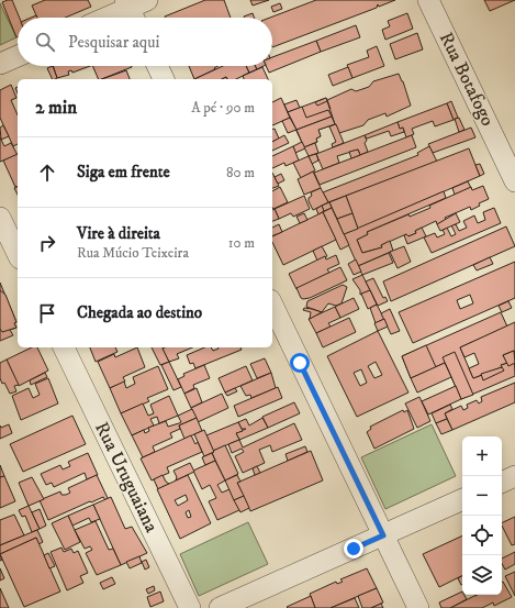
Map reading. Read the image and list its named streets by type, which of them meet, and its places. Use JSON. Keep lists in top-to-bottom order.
{
  "streets": {
    "street": ["Rua Botafogo", "Rua Uruguaiana"]
  },
  "page": {
    "search": "Pesquisar aqui",
    "heading": ["2 min", "A pé · 90 m"],
    "list": [
      ["Siga em frente", "80 m"],
      ["Vire à direita", "Rua Múcio Teixeira", "10 m"],
      "Chegada ao destino"
    ],
    "map_buttons": ["+", "−"]
  }
}
